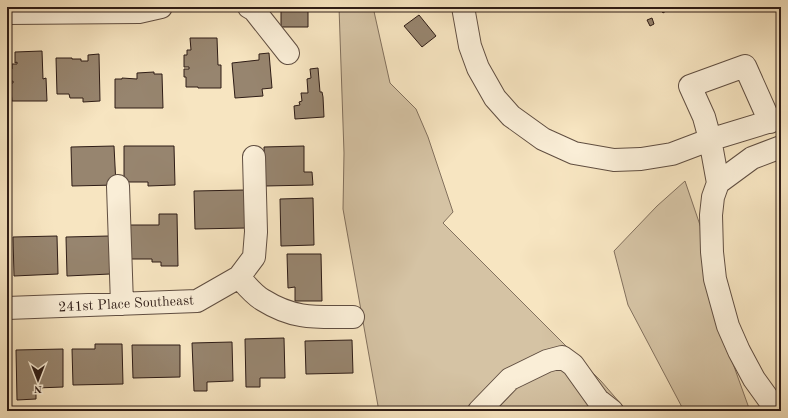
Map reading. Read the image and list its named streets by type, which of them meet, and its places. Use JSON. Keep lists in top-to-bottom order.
{
  "streets": {
    "street": ["241st Place Southeast"]
  },
  "north": "bottom"
}
